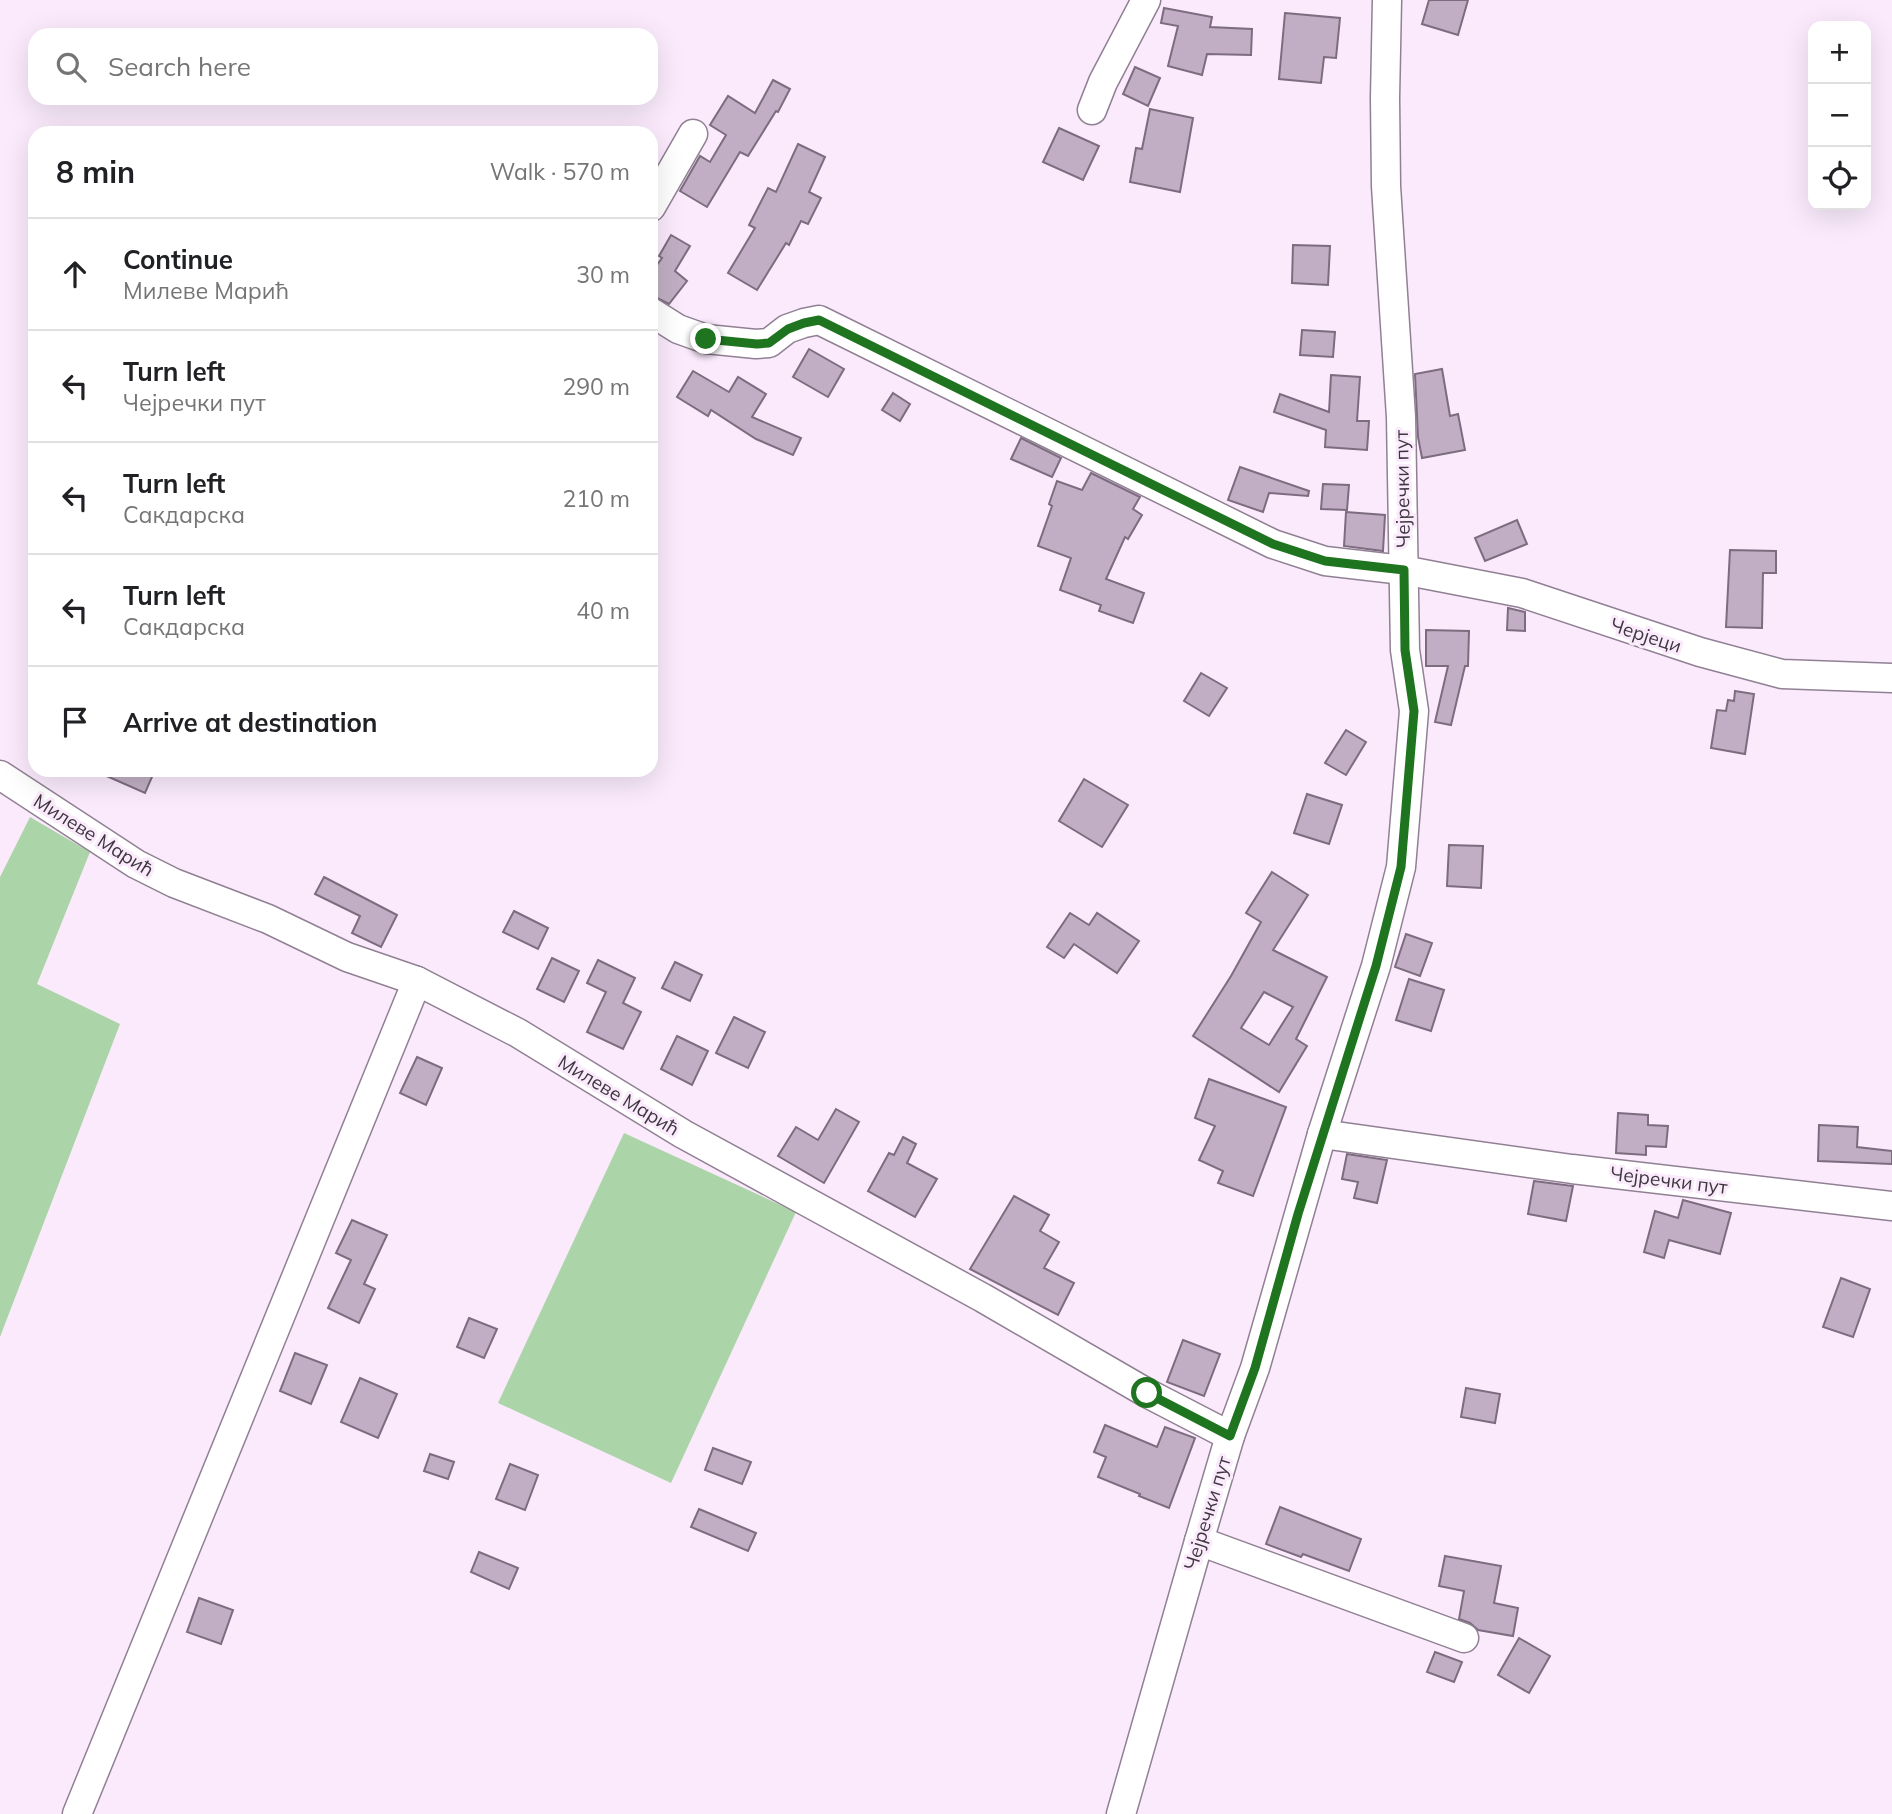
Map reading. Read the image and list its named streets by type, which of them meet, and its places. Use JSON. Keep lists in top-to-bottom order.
{
  "streets": {
    "street": ["Чејречки пут", "Черјеци", "Милеве Мaрић"]
  },
  "crossings": [
    ["Чејречки пут", "Черјеци"],
    ["Чејречки пут", "Милеве Мaрић"]
  ],
  "page": {
    "map_buttons": ["+", "−"],
    "search": "Search here",
    "heading": ["8 min", "Walk · 570 m"],
    "list": [
      ["Continue", "Милеве Мaрић", "30 m"],
      ["Turn left", "Чејречки пут", "290 m"],
      ["Turn left", "Сакдарска", "210 m"],
      ["Turn left", "Сакдарска", "40 m"],
      "Arrive at destination"
    ]
  }
}
